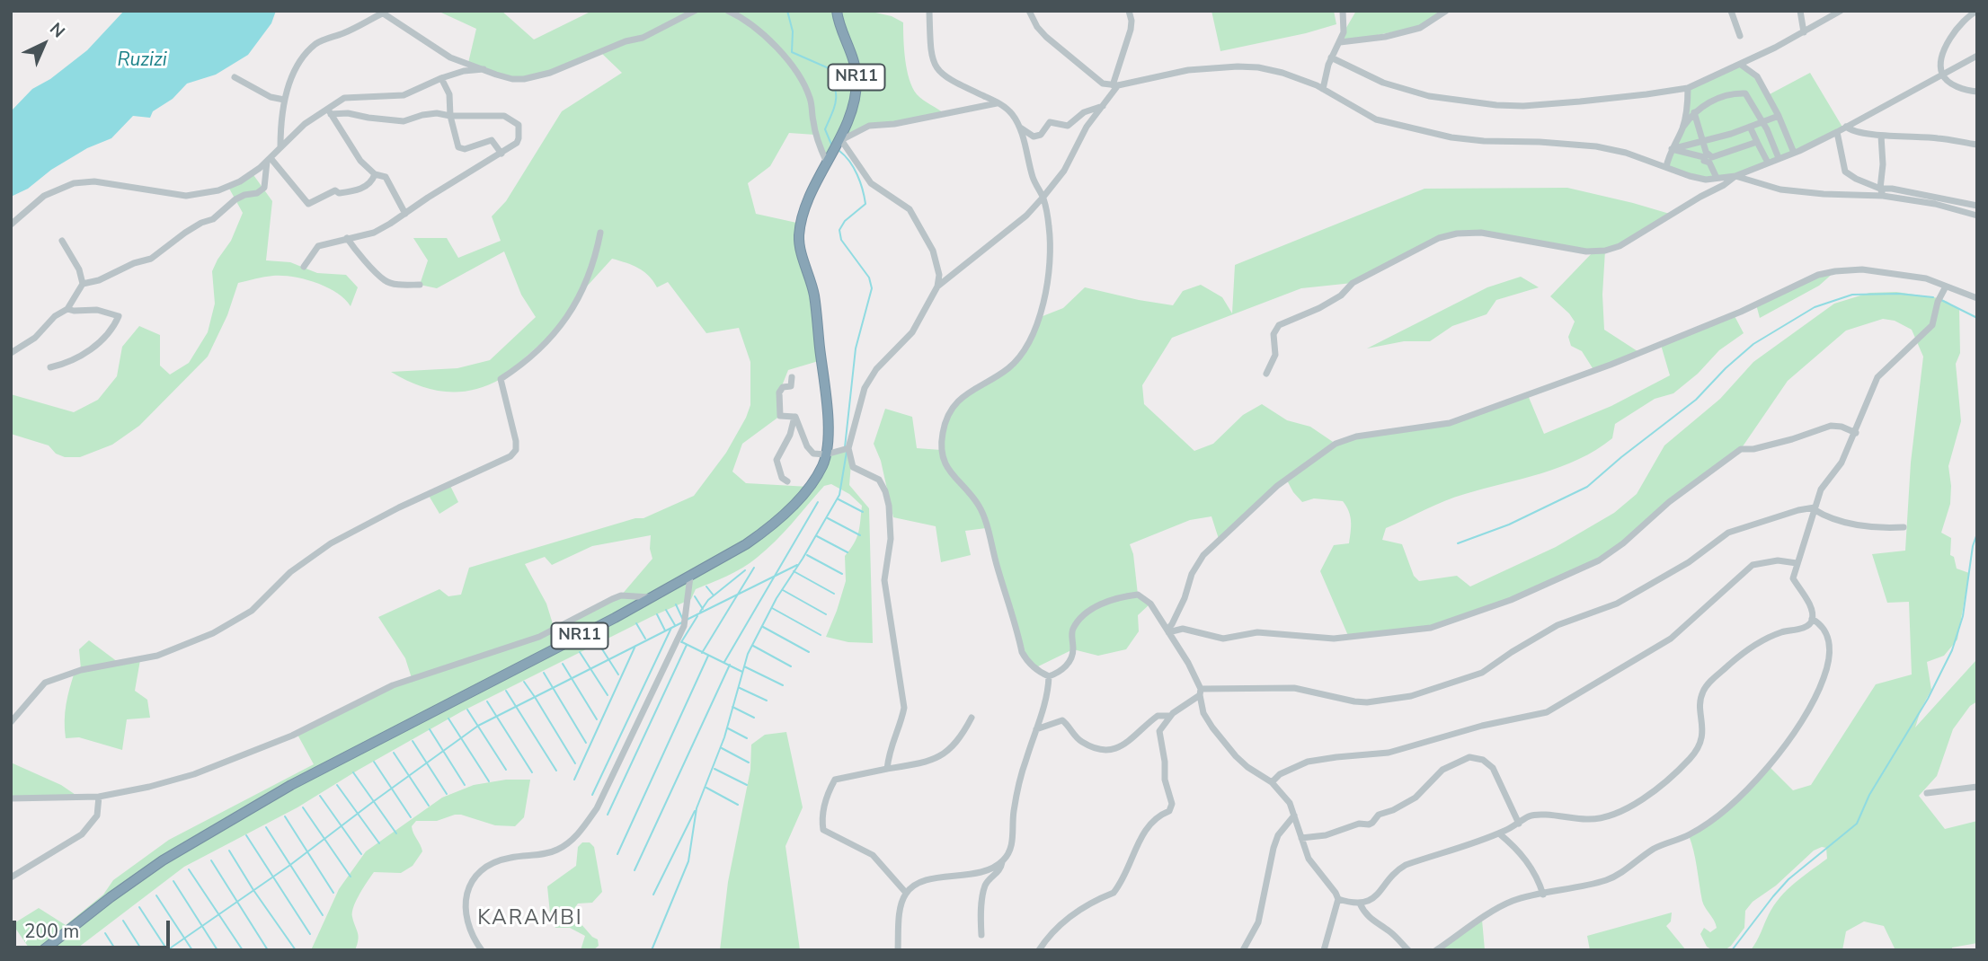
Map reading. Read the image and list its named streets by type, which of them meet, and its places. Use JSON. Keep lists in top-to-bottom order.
{
  "streets": {
    "highway": ["NR11"]
  },
  "districts": ["KARAMBI"],
  "water": ["Ruzizi"],
  "scale_bar": "200 m",
  "north": "top right"
}
